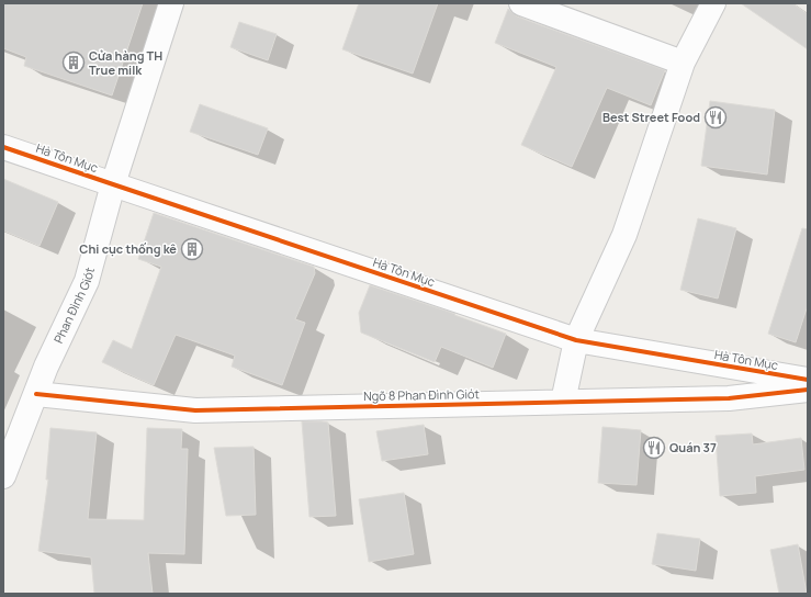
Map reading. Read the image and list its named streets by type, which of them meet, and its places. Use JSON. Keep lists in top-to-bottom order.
{
  "streets": {
    "street": ["Hà Tôn Mục", "Phan Đình Giót", "Ngõ 8 Phan Đình Giót"]
  },
  "crossings": [
    ["Hà Tôn Mục", "Phan Đình Giót"],
    ["Phan Đình Giót", "Ngõ 8 Phan Đình Giót"]
  ],
  "places": {
    "building": ["Cửa hàng TH True milk", "Chi cục thống kê"],
    "restaurant": ["Best Street Food", "Quán 37"]
  }
}
